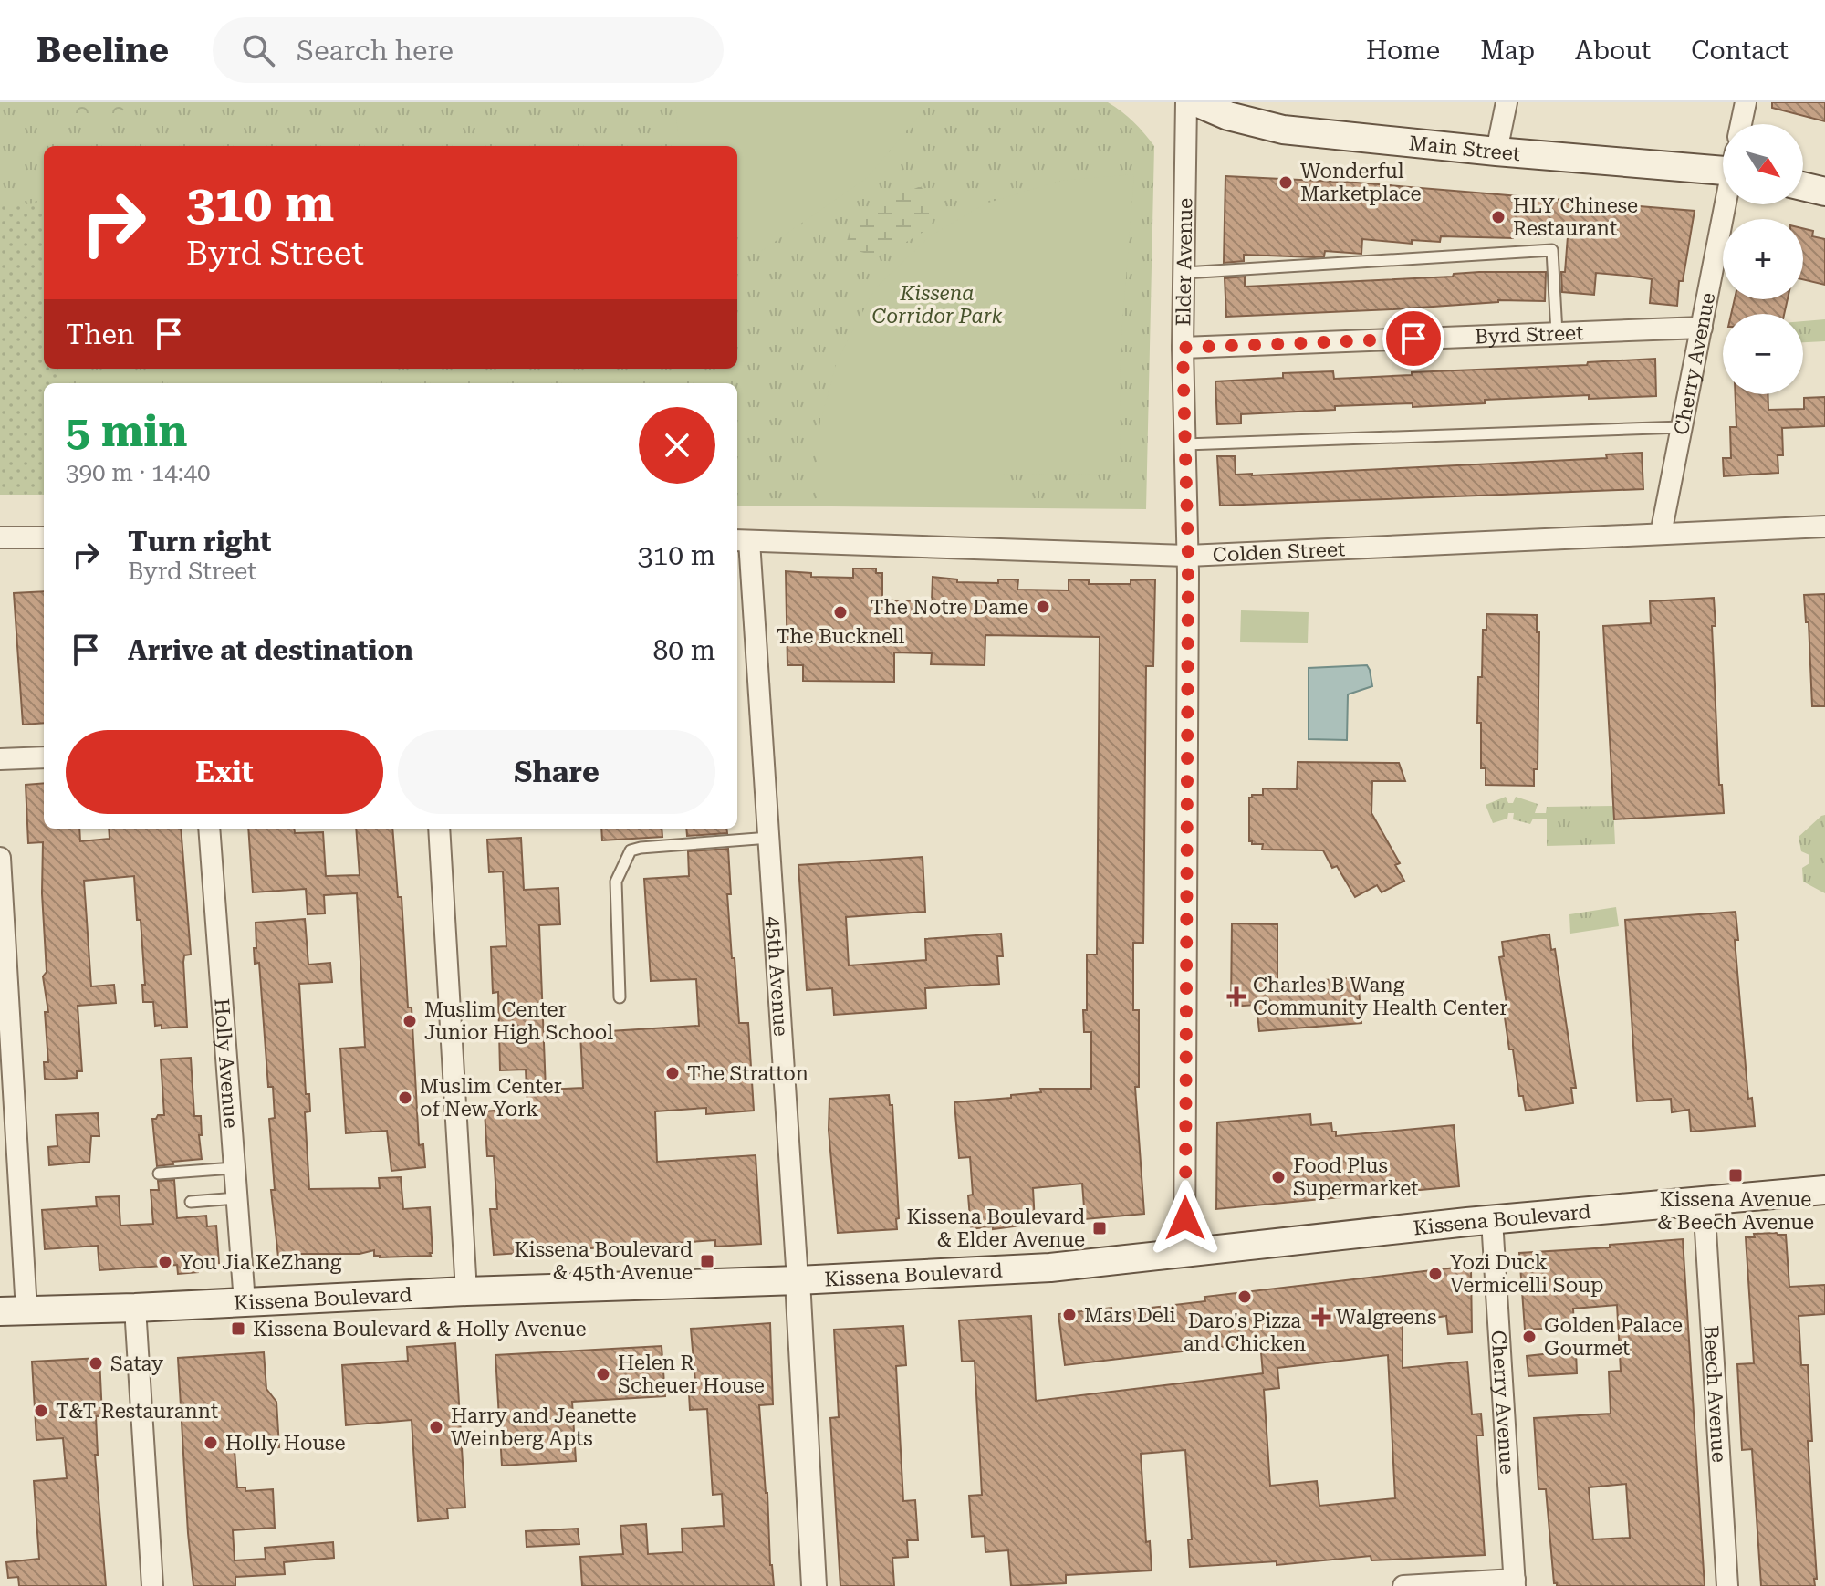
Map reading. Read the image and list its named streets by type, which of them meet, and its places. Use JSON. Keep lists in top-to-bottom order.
{
  "streets": {
    "main road": ["Main Street", "Kissena Boulevard"],
    "street": [
      "Elder Avenue",
      "Byrd Street",
      "Cherry Avenue",
      "Colden Street",
      "45th Avenue",
      "Holly Avenue",
      "Beech Avenue"
    ]
  },
  "crossings": [
    ["Elder Avenue", "Byrd Street"],
    ["Elder Avenue", "Colden Street"],
    ["Elder Avenue", "Kissena Boulevard"],
    ["Byrd Street", "Cherry Avenue"],
    ["Cherry Avenue", "Colden Street"],
    ["Cherry Avenue", "Kissena Boulevard"],
    ["Colden Street", "45th Avenue"],
    ["45th Avenue", "Kissena Boulevard"],
    ["Holly Avenue", "Kissena Boulevard"],
    ["Kissena Boulevard", "Beech Avenue"]
  ],
  "parks": ["Kissena Corridor Park"],
  "places": {
    "other": [
      "Wonderful Marketplace",
      "HLY Chinese Restaurant",
      "The Notre Dame",
      "The Bucknell",
      "Muslim Center Junior High School",
      "The Stratton",
      "Muslim Center of New York",
      "Food Plus Supermarket",
      "You Jia KeZhang",
      "Yozi Duck Vermicelli Soup",
      "Daro's Pizza and Chicken",
      "Mars Deli",
      "Golden Palace Gourmet",
      "Satay",
      "Helen R Scheuer House",
      "T&T Restaurannt",
      "Harry and Jeanette Weinberg Apts",
      "Holly House"
    ],
    "health": ["Charles B Wang Community Health Center", "Walgreens"],
    "transit": [
      "Kissena Avenue & Beech Avenue",
      "Kissena Boulevard & Elder Avenue",
      "Kissena Boulevard & 45th Avenue",
      "Kissena Boulevard & Holly Avenue"
    ]
  },
  "north": "bottom right",
  "page": {
    "header": "Beeline",
    "search": "Search here",
    "nav": [
      "Home",
      "Map",
      "About",
      "Contact"
    ],
    "map_buttons": ["+", "−"],
    "turn": ["310 m", "Byrd Street"],
    "then": "Then",
    "heading": ["5 min", "390 m · 14:40"],
    "list": [
      {
        "name": "Turn right",
        "note": "Byrd Street",
        "value": "310 m"
      },
      {
        "name": "Arrive at destination",
        "value": "80 m"
      }
    ],
    "buttons": ["Exit", "Share"]
  }
}
